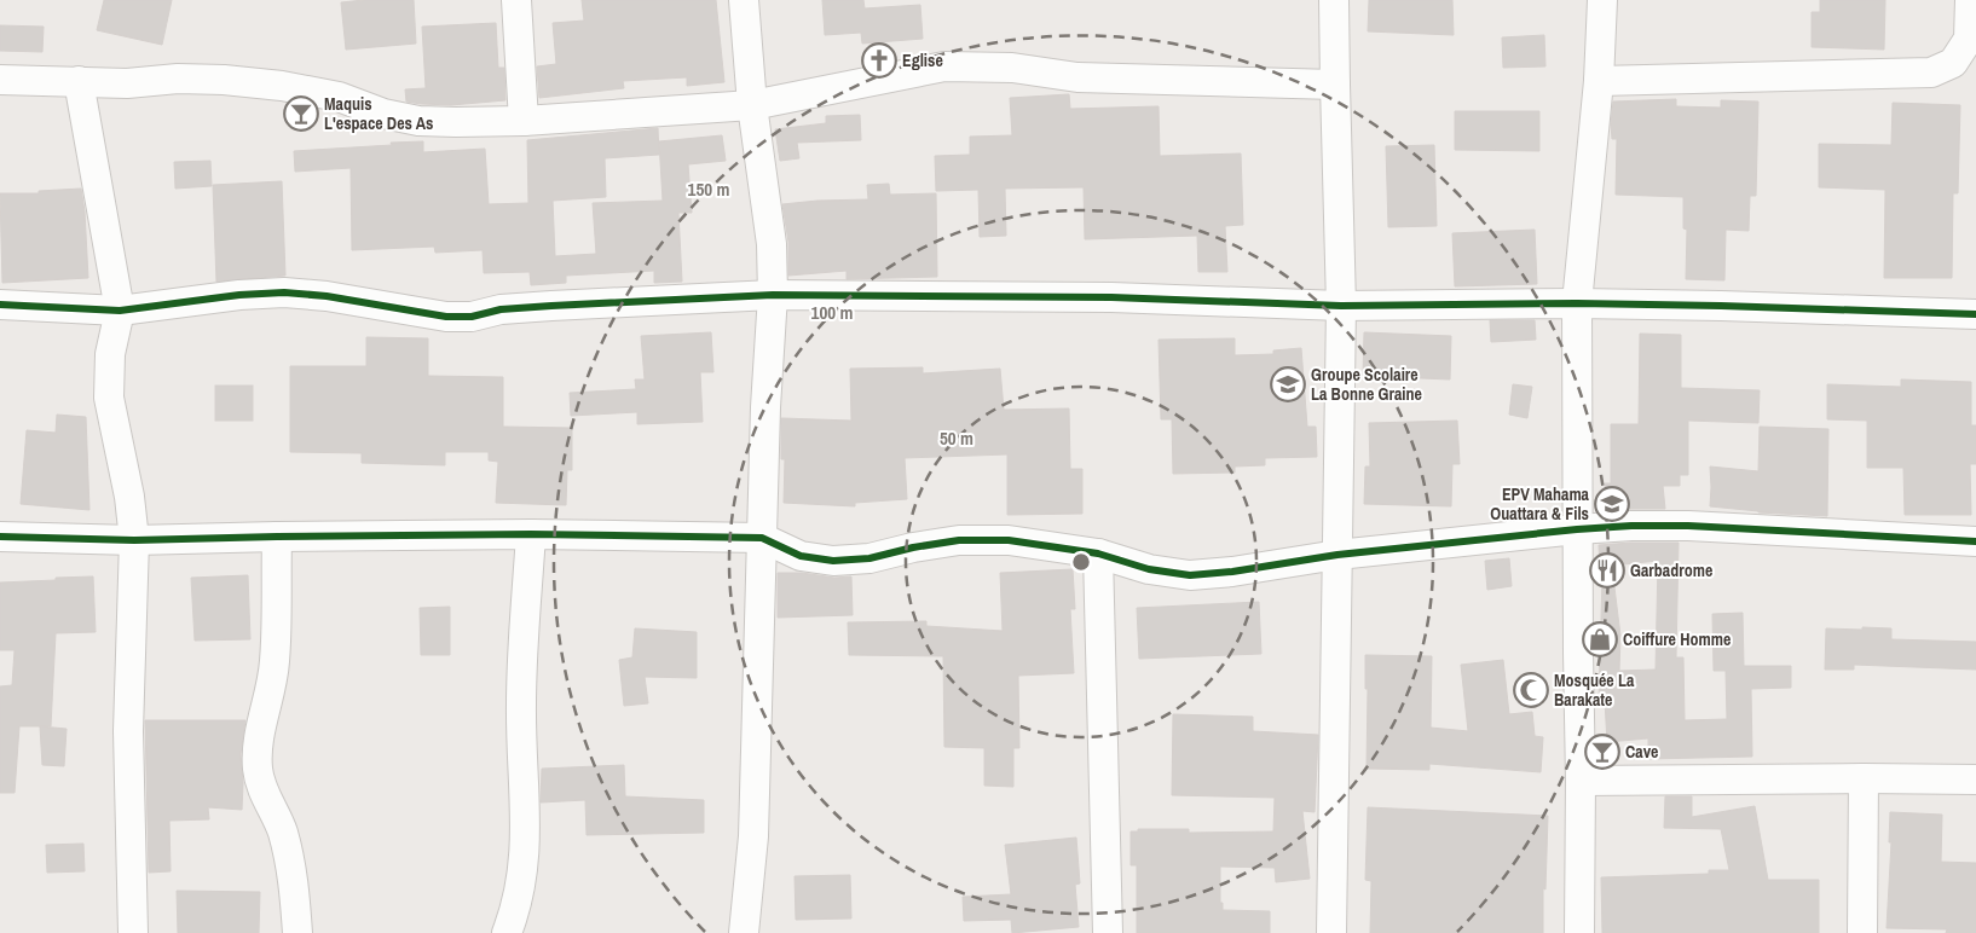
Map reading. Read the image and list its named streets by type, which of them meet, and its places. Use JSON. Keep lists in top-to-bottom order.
{
  "places": {
    "church": ["Eglise"],
    "bar": ["Maquis L'espace Des As", "Cave"],
    "school or university": ["Groupe Scolaire La Bonne Graine", "EPV Mahama Ouattara & Fils"],
    "restaurant": ["Garbadrome"],
    "shop": ["Coiffure Homme"],
    "mosque": ["Mosquée La Barakate"]
  },
  "rings": ["150 m", "100 m", "50 m"]
}
